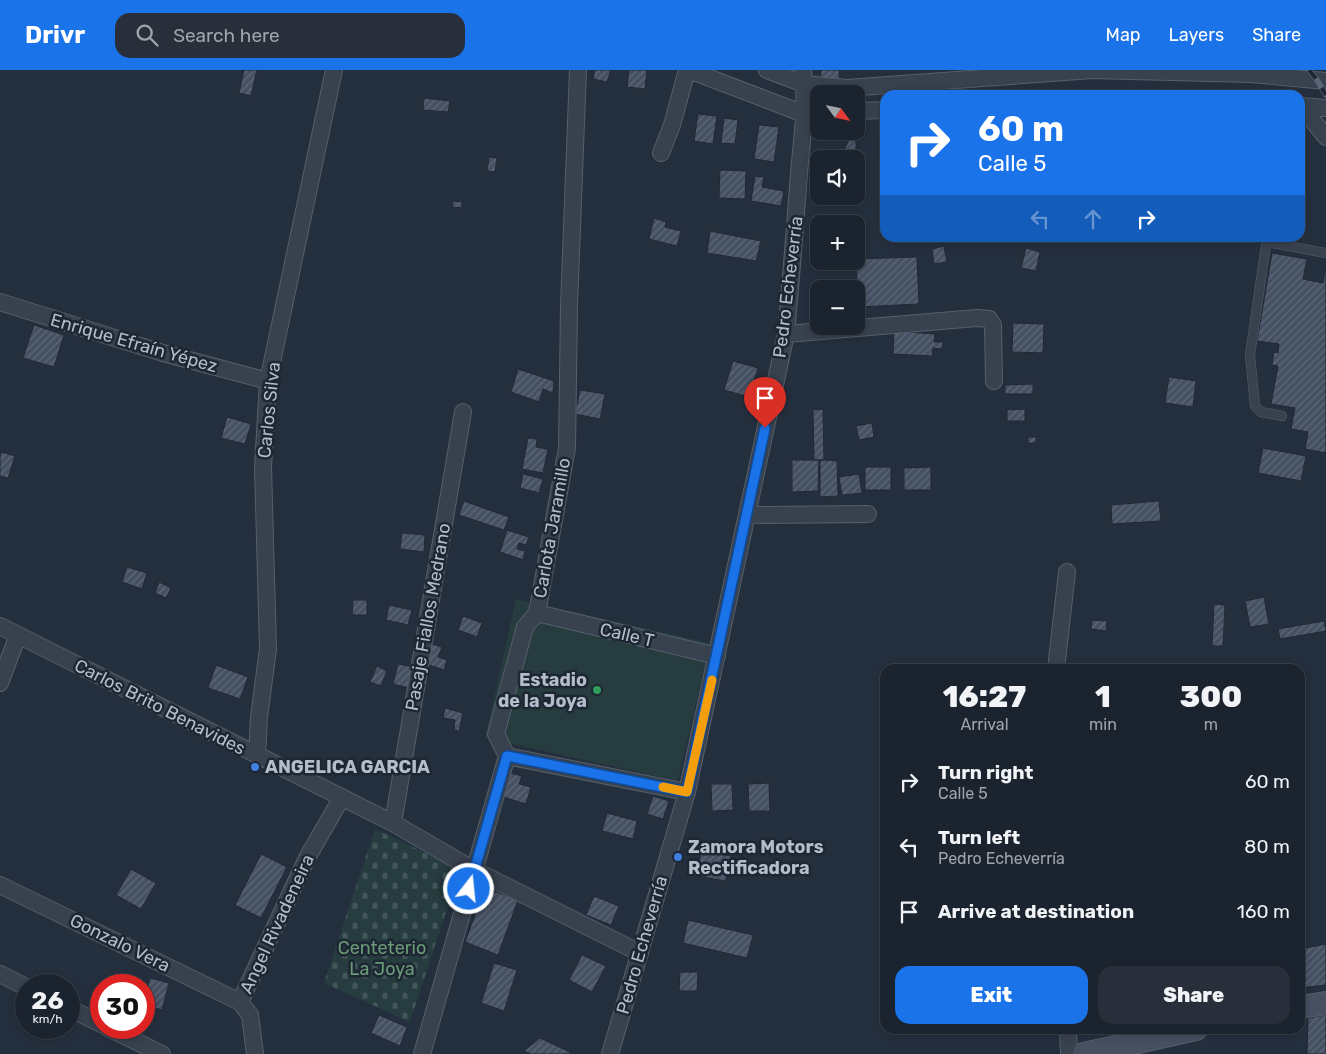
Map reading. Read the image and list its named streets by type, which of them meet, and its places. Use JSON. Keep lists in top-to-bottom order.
{
  "streets": {
    "street": [
      "Pedro Echeverría",
      "Enrique Efraín Yépez",
      "Carlos Silva",
      "Carlota Jaramillo",
      "Pasaje Fiallos Medrano",
      "Calle T",
      "Carlos Brito Benavides",
      "Angel Rivadeneira",
      "Gonzalo Vera"
    ]
  },
  "crossings": [
    ["Pedro Echeverría", "Calle T"],
    ["Pedro Echeverría", "Carlos Brito Benavides"],
    ["Enrique Efraín Yépez", "Carlos Silva"],
    ["Carlos Silva", "Carlos Brito Benavides"],
    ["Carlota Jaramillo", "Calle T"],
    ["Pasaje Fiallos Medrano", "Carlos Brito Benavides"],
    ["Carlos Brito Benavides", "Angel Rivadeneira"],
    ["Angel Rivadeneira", "Gonzalo Vera"]
  ],
  "parks": ["Centeterio La Joya"],
  "places": ["Estadio de la Joya", "ANGELICA GARCIA", "Zamora Motors Rectificadora"],
  "north": "bottom right",
  "page": {
    "header": "Drivr",
    "search": "Search here",
    "nav": ["Map", "Layers", "Share"],
    "map_buttons": ["+", "−"],
    "turn": ["60 m", "Calle 5"],
    "eta": [
      "16:27",
      "Arrival",
      "1",
      "min",
      "300",
      "m"
    ],
    "list": [
      {
        "name": "Turn right",
        "note": "Calle 5",
        "value": "60 m"
      },
      {
        "name": "Turn left",
        "note": "Pedro Echeverría",
        "value": "80 m"
      },
      {
        "name": "Arrive at destination",
        "value": "160 m"
      }
    ],
    "buttons": ["Exit", "Share"],
    "speed": "26 km/h",
    "limit": "30"
  }
}
